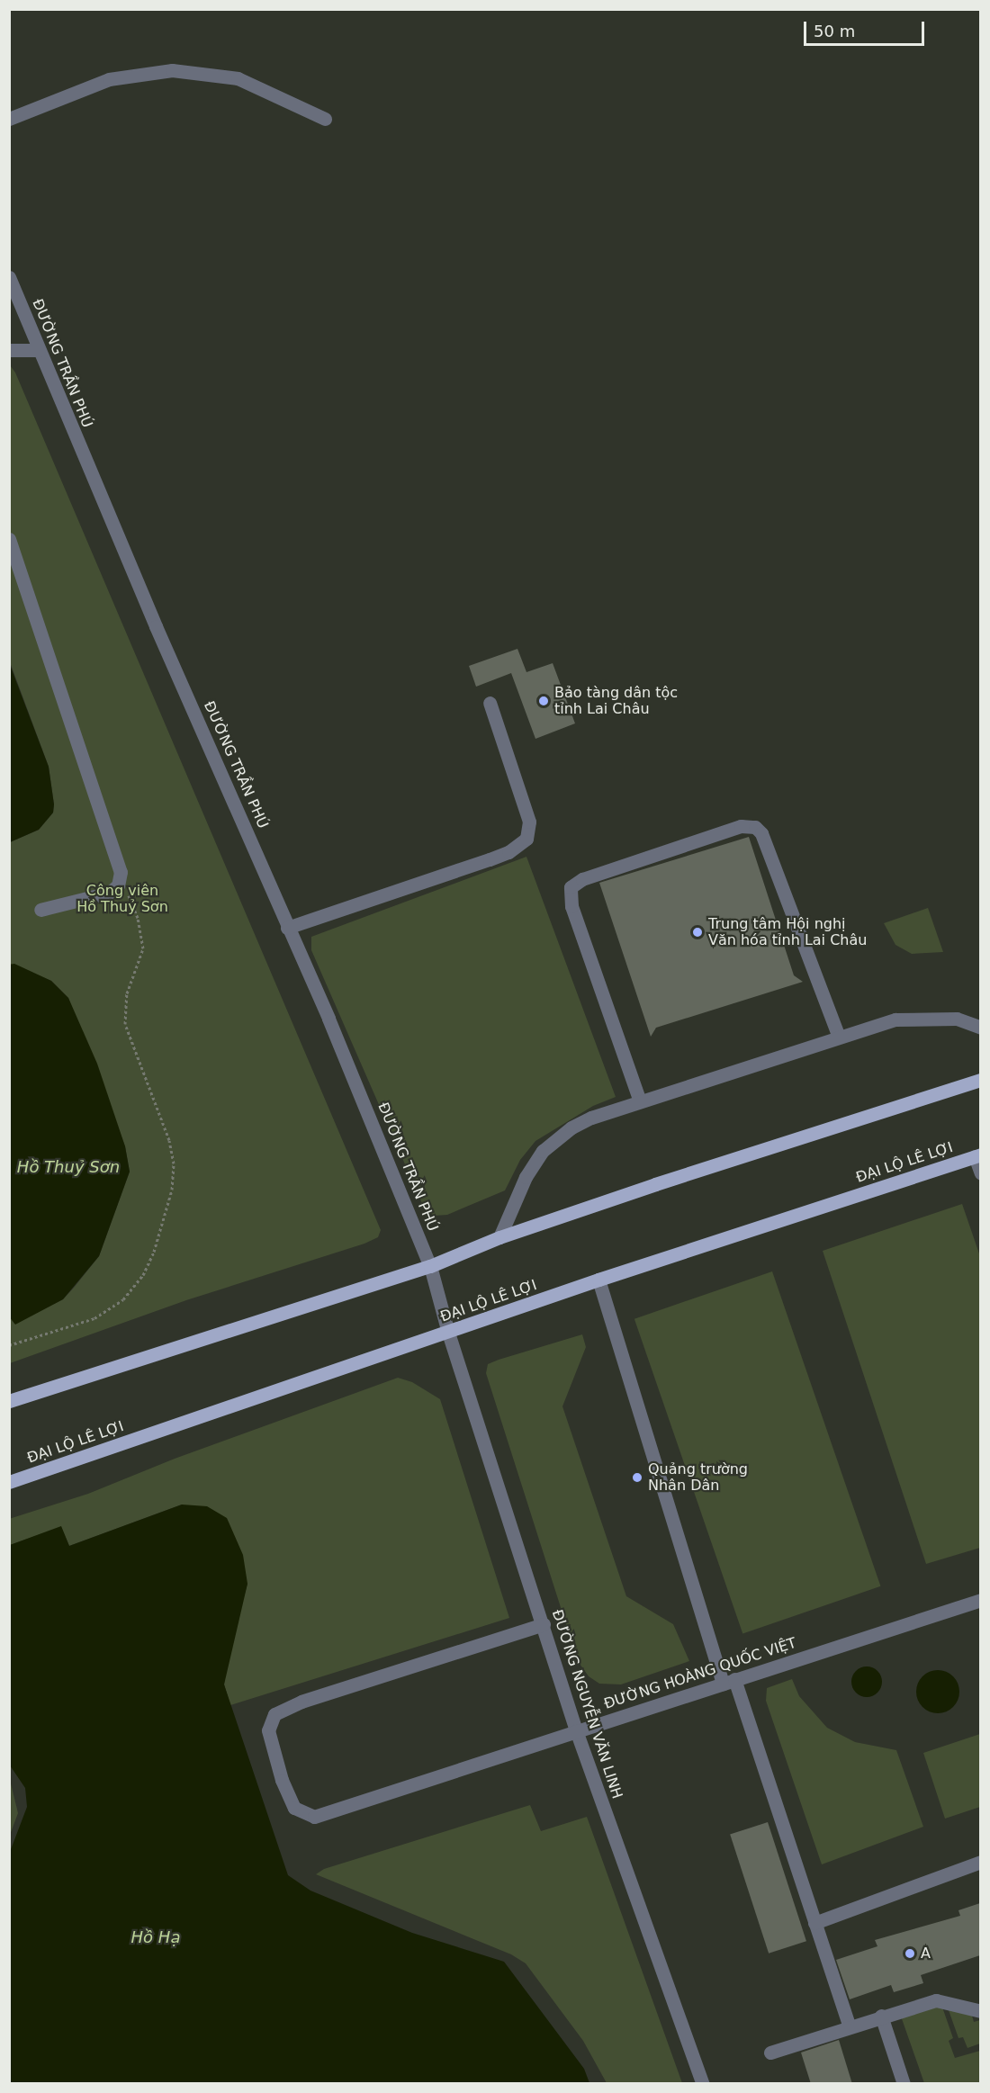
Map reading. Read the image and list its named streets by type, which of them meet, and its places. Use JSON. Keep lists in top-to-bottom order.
{
  "streets": {
    "main road": ["ĐẠI LỘ LÊ LỢI"],
    "street": ["ĐƯỜNG TRẦN PHÚ", "ĐƯỜNG HOÀNG QUỐC VIỆT", "ĐƯỜNG NGUYỄN VĂN LINH"]
  },
  "crossings": [
    ["ĐƯỜNG TRẦN PHÚ", "ĐẠI LỘ LÊ LỢI"],
    ["ĐƯỜNG TRẦN PHÚ", "ĐƯỜNG NGUYỄN VĂN LINH"],
    ["ĐẠI LỘ LÊ LỢI", "ĐƯỜNG NGUYỄN VĂN LINH"],
    ["ĐƯỜNG HOÀNG QUỐC VIỆT", "ĐƯỜNG NGUYỄN VĂN LINH"]
  ],
  "water": ["Hồ Thuỷ Sơn", "Hồ Hạ"],
  "parks": ["Công viên Hồ Thuỷ Sơn"],
  "places": [
    "Bảo tàng dân tộc tỉnh Lai Châu",
    "Trung tâm Hội nghị Văn hóa tỉnh Lai Châu",
    "Quảng trường Nhân Dân",
    "A"
  ],
  "scale_bar": "50 m"
}
